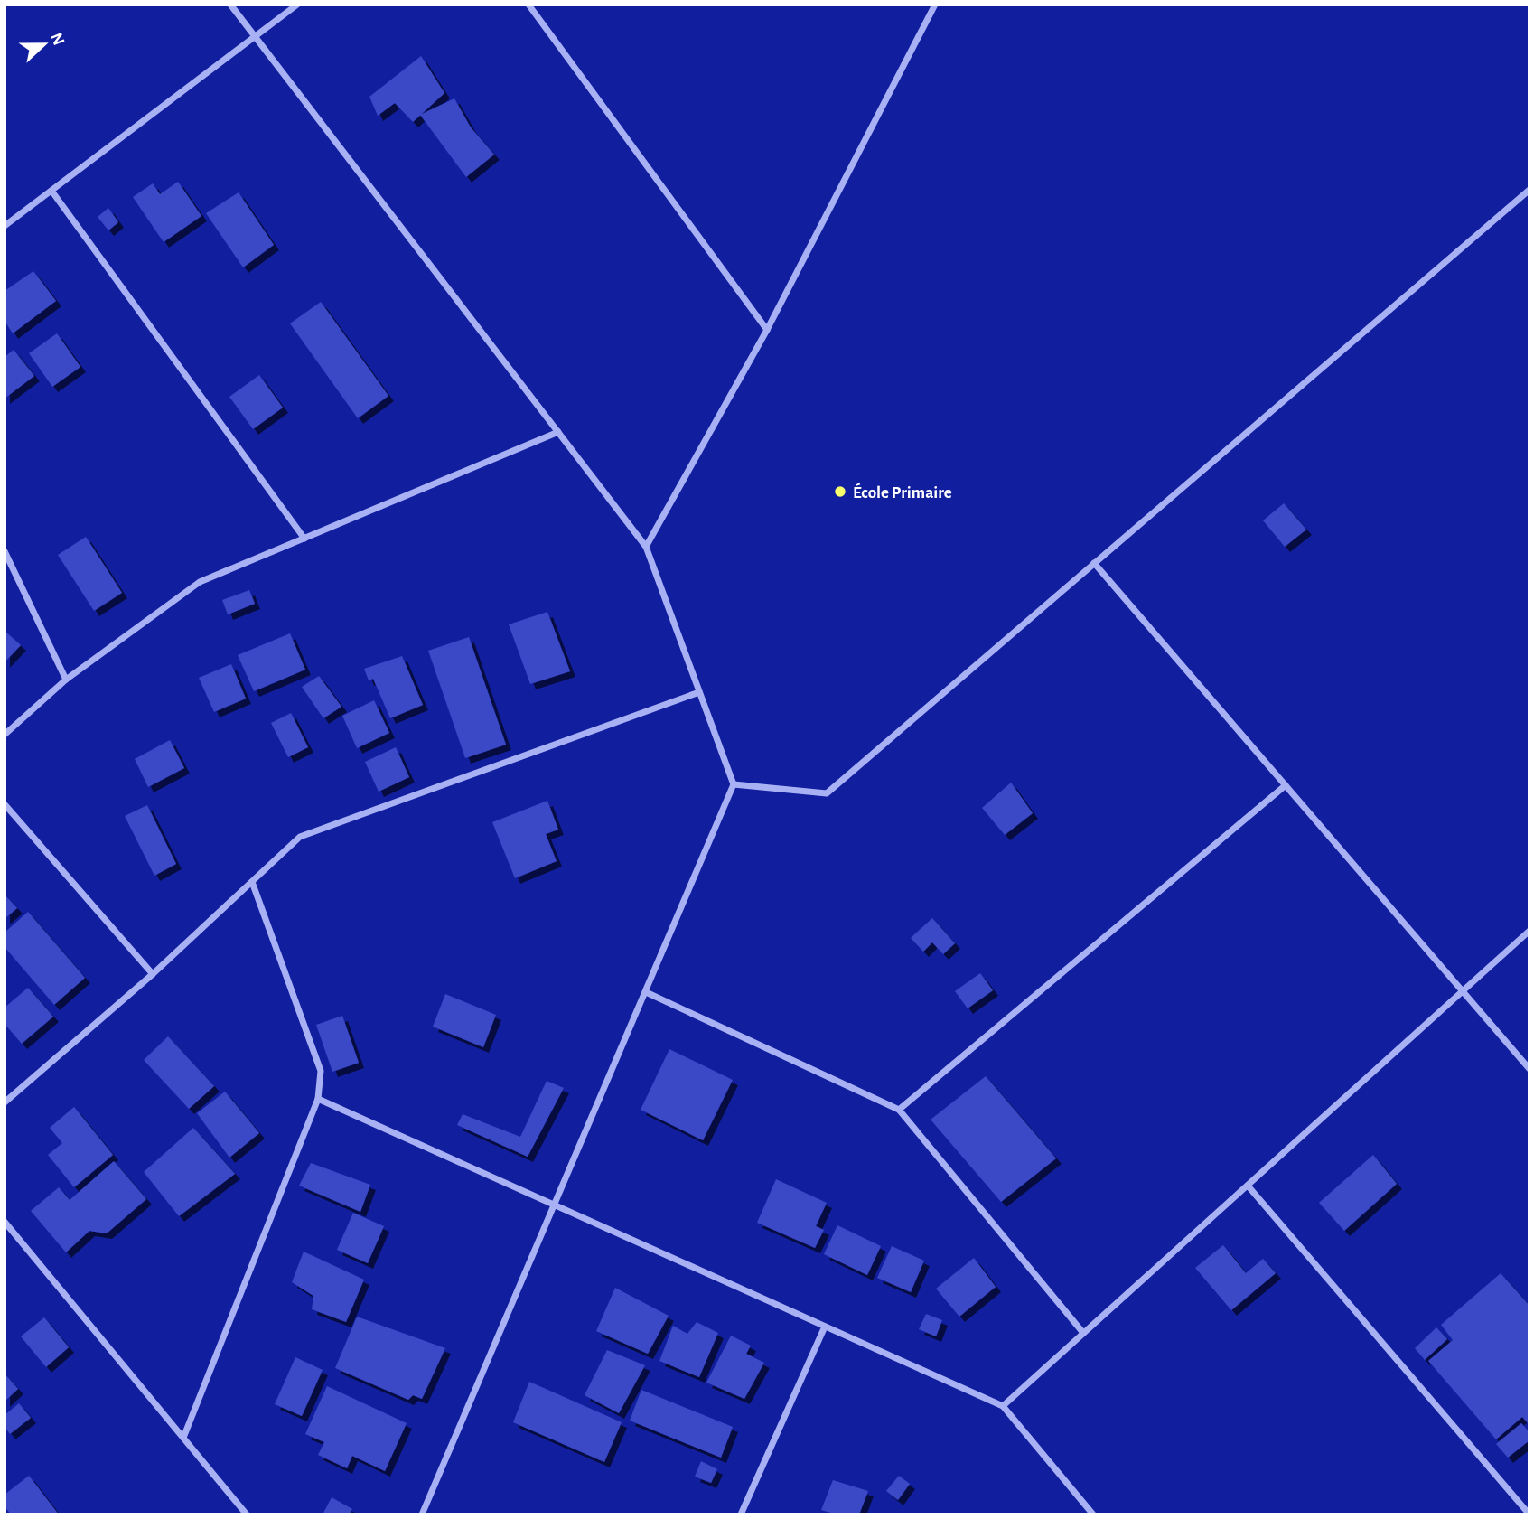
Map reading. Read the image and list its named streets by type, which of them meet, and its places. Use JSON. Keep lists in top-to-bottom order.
{
  "places": ["École Primaire"],
  "north": "right"
}
